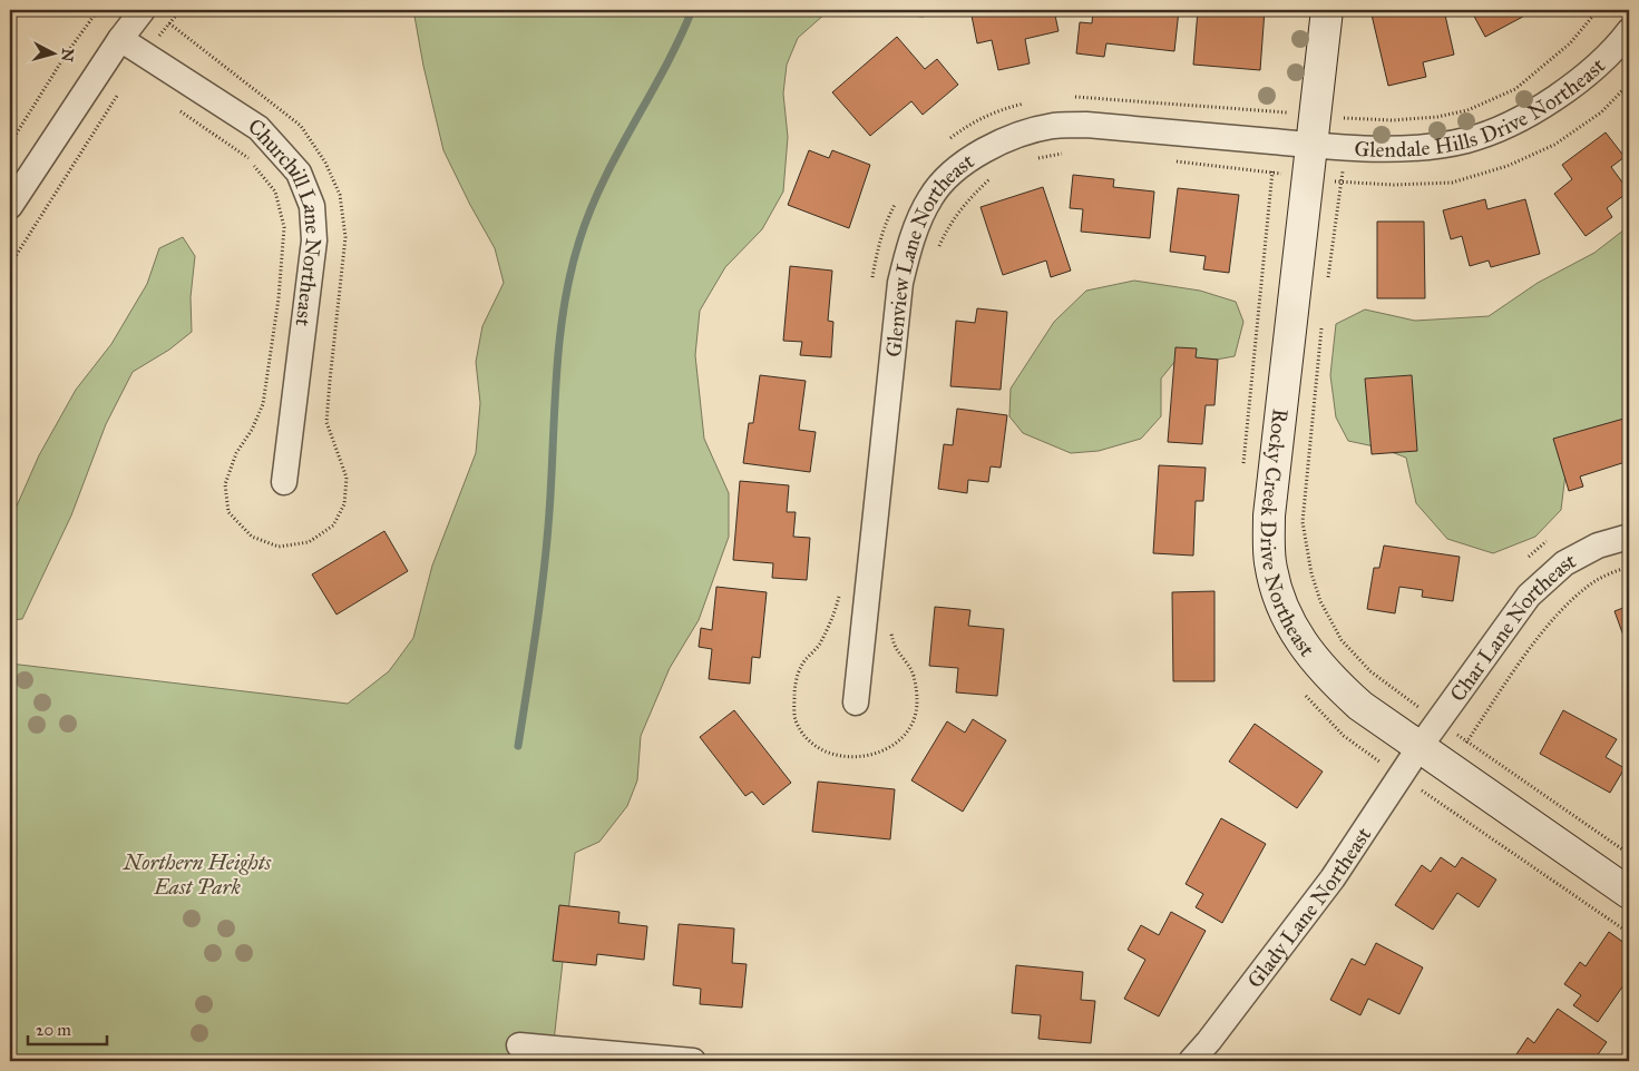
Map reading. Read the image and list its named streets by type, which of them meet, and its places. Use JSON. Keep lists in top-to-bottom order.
{
  "streets": {
    "street": [
      "Glendale Hills Drive Northeast",
      "Churchill Lane Northeast",
      "Glenview Lane Northeast",
      "Rocky Creek Drive Northeast",
      "Char Lane Northeast",
      "Glady Lane Northeast"
    ]
  },
  "crossings": [
    ["Glendale Hills Drive Northeast", "Glenview Lane Northeast"],
    ["Glendale Hills Drive Northeast", "Rocky Creek Drive Northeast"],
    ["Glenview Lane Northeast", "Rocky Creek Drive Northeast"],
    ["Rocky Creek Drive Northeast", "Char Lane Northeast"],
    ["Rocky Creek Drive Northeast", "Glady Lane Northeast"],
    ["Char Lane Northeast", "Glady Lane Northeast"]
  ],
  "parks": ["Northern Heights East Park"],
  "scale_bar": "20 m",
  "north": "right"
}
